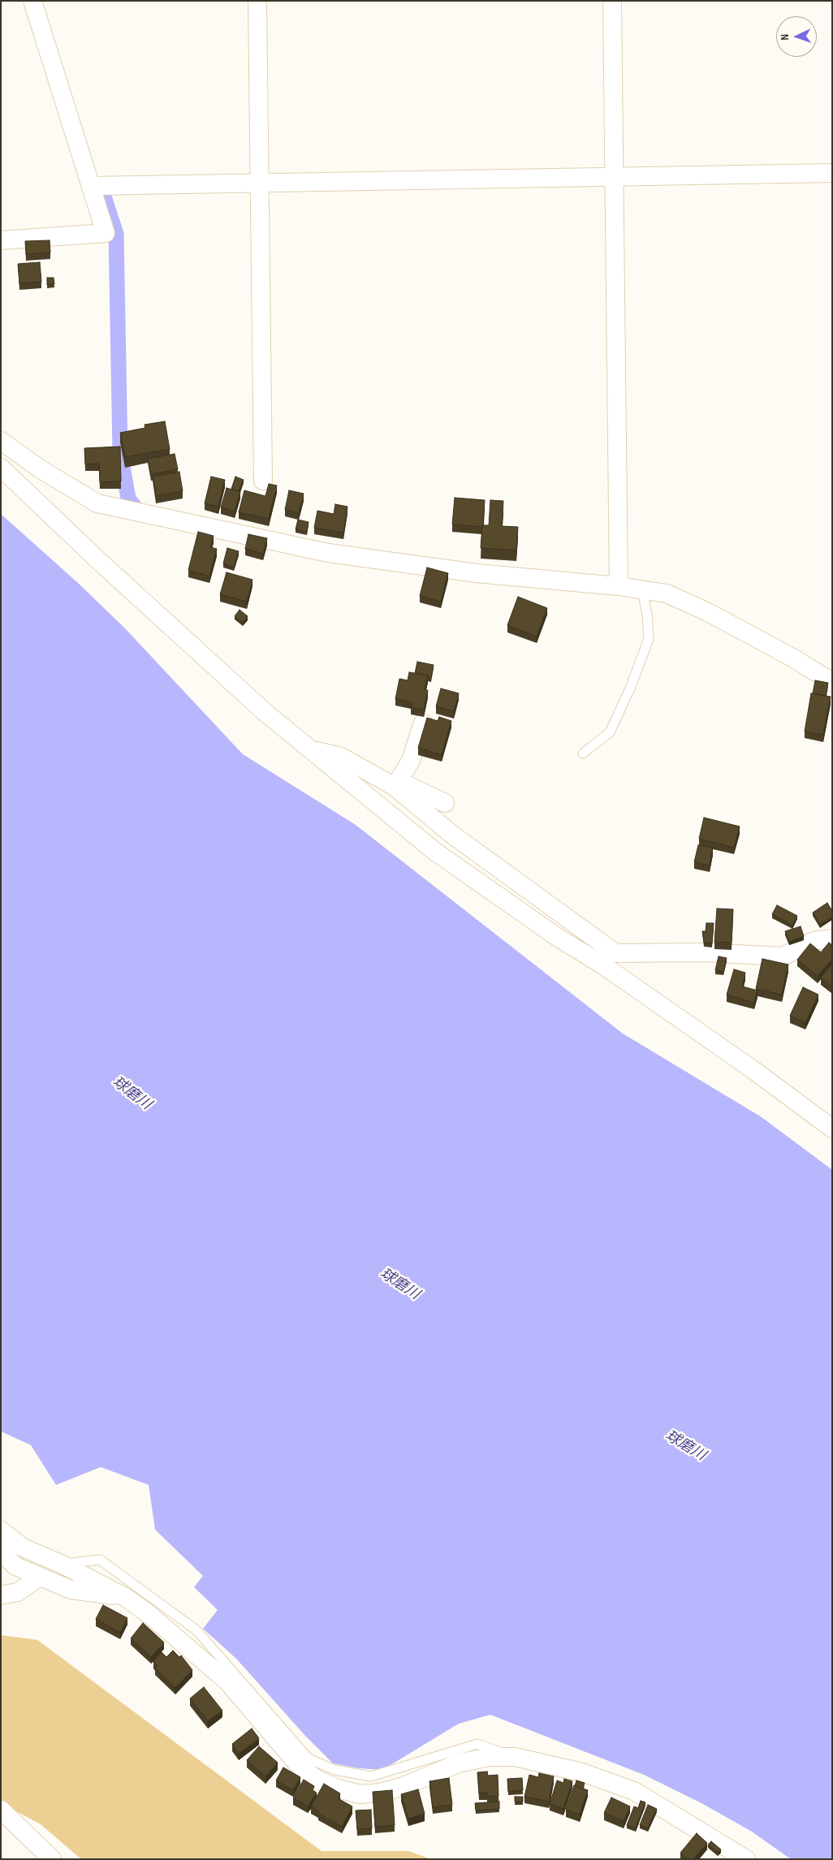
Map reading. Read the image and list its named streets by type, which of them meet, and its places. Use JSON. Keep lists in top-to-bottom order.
{
  "water": ["球磨川"],
  "north": "left"
}
